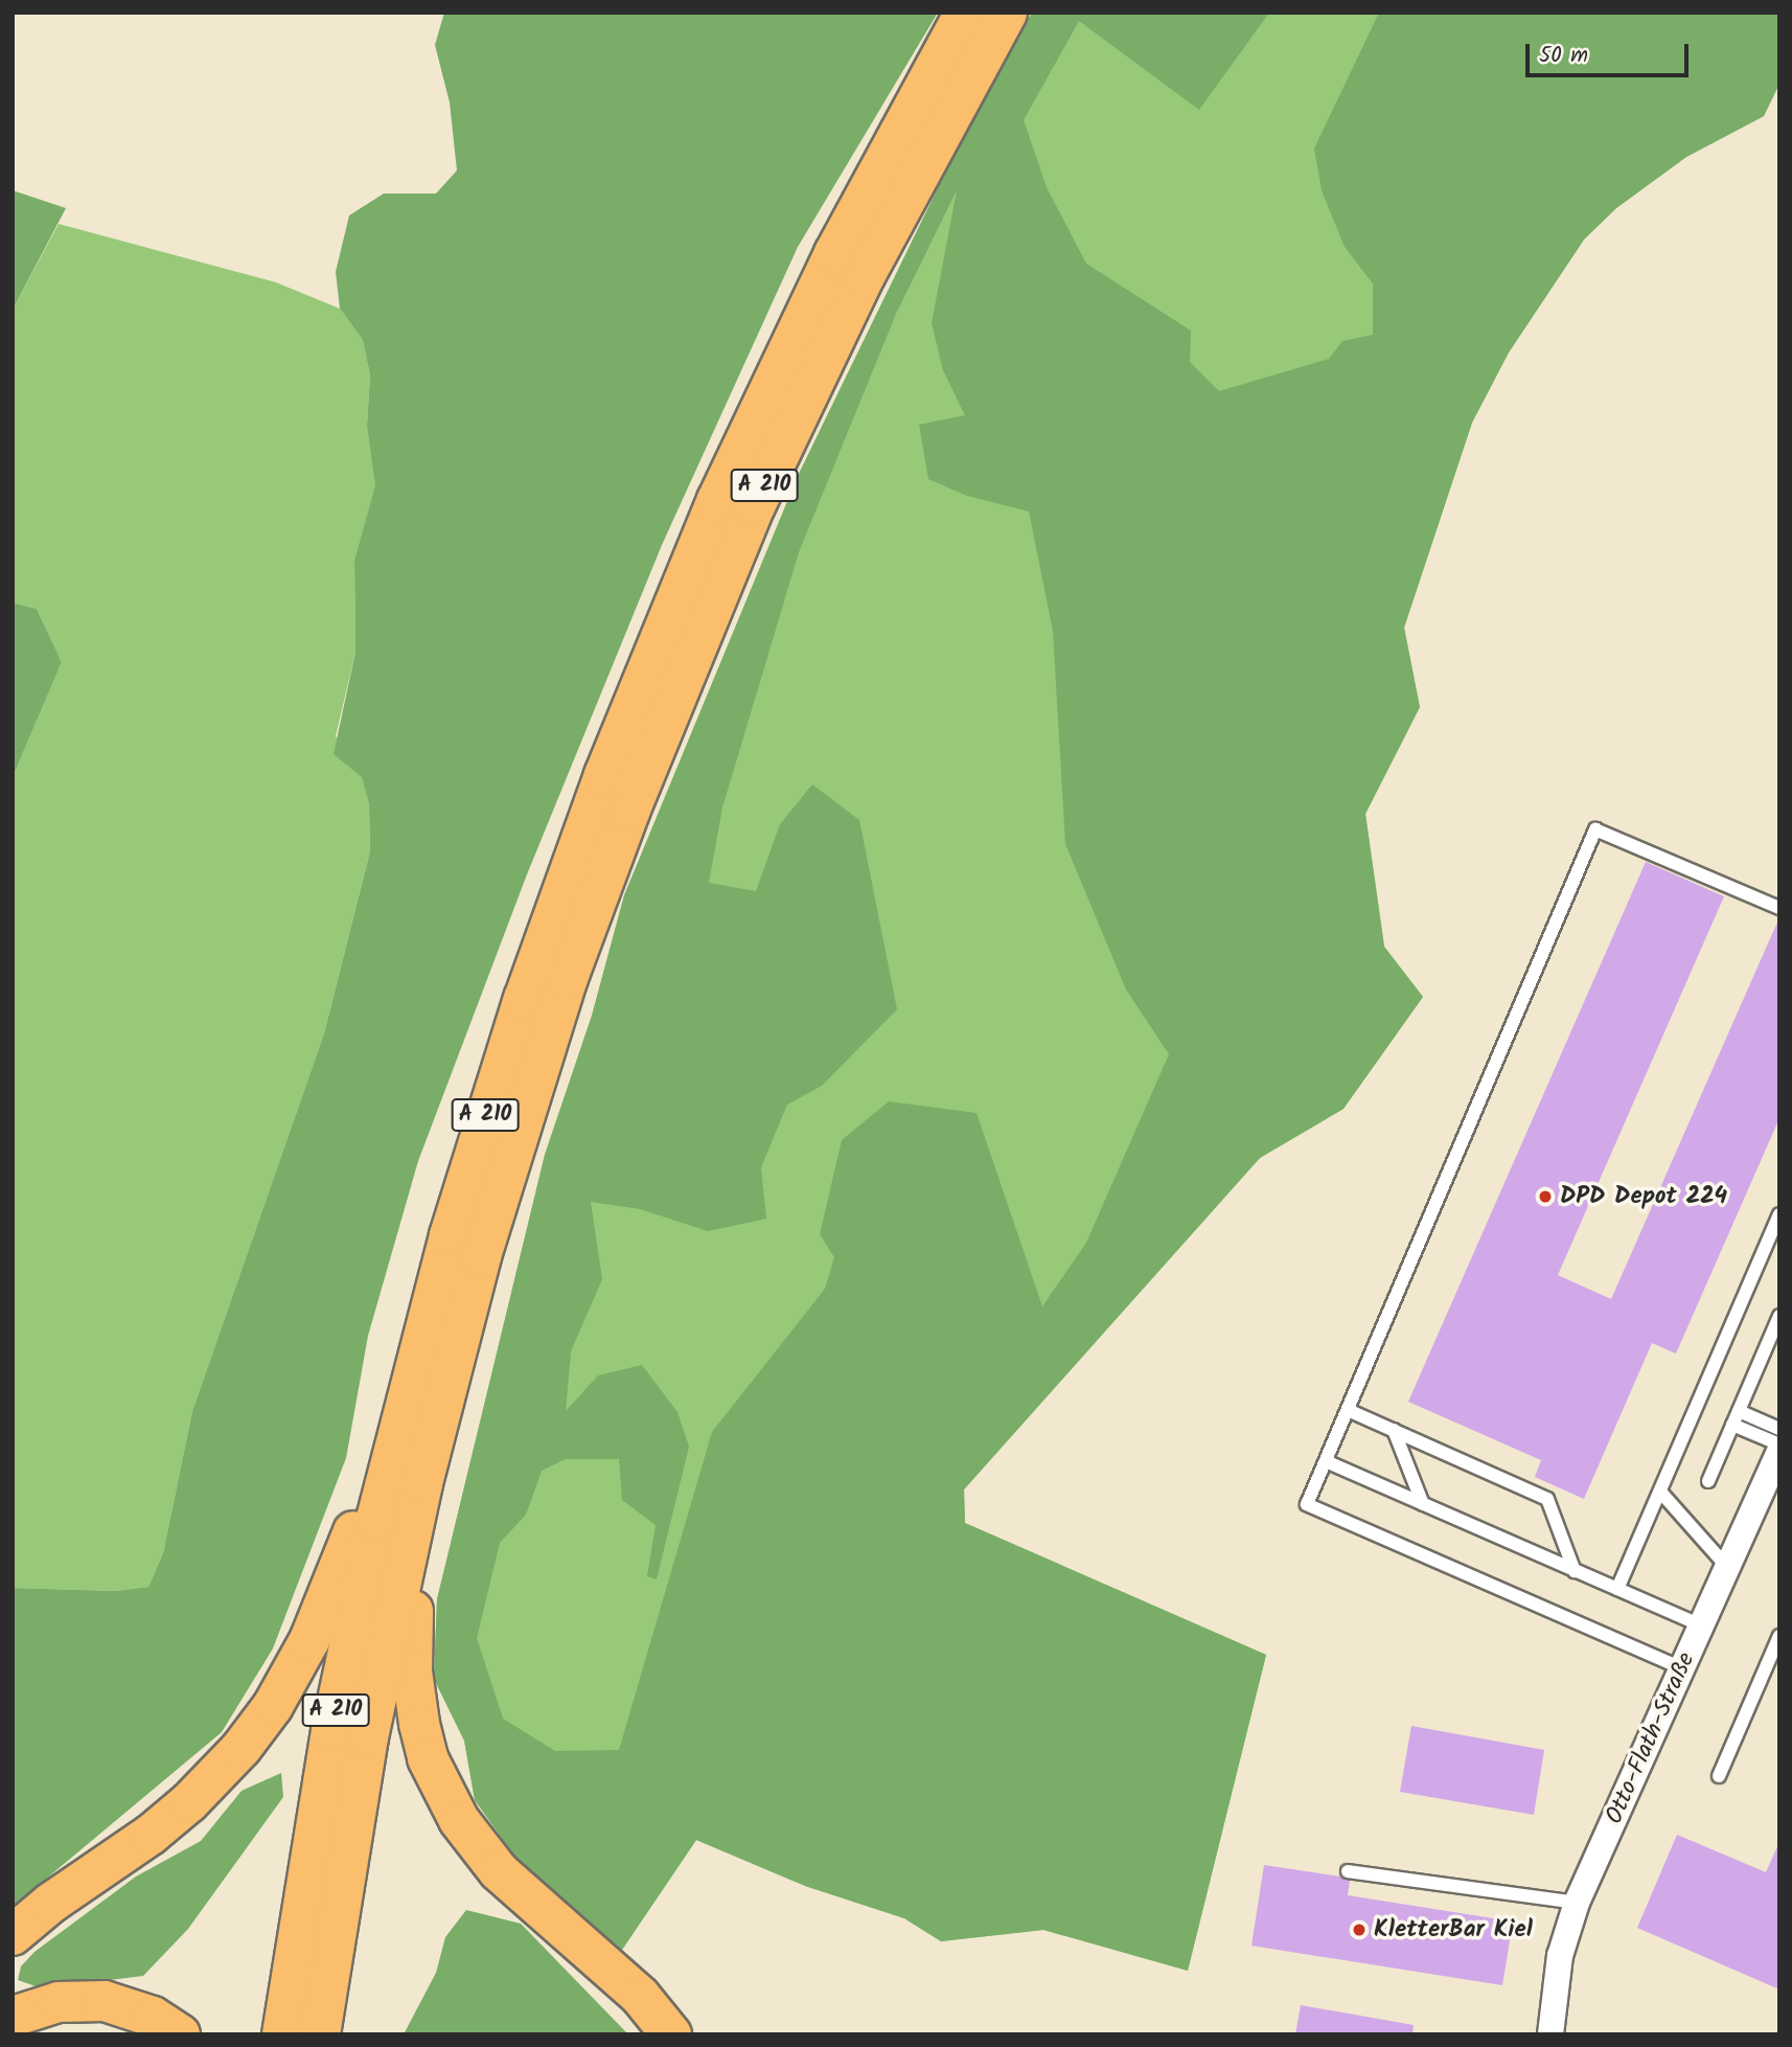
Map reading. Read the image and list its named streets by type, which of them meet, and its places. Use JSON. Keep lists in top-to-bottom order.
{
  "streets": {
    "highway": ["A 210"],
    "street": ["Otto-Flath-Straße"]
  },
  "places": ["DPD Depot 224", "KletterBar Kiel"],
  "scale_bar": "50 m"
}
